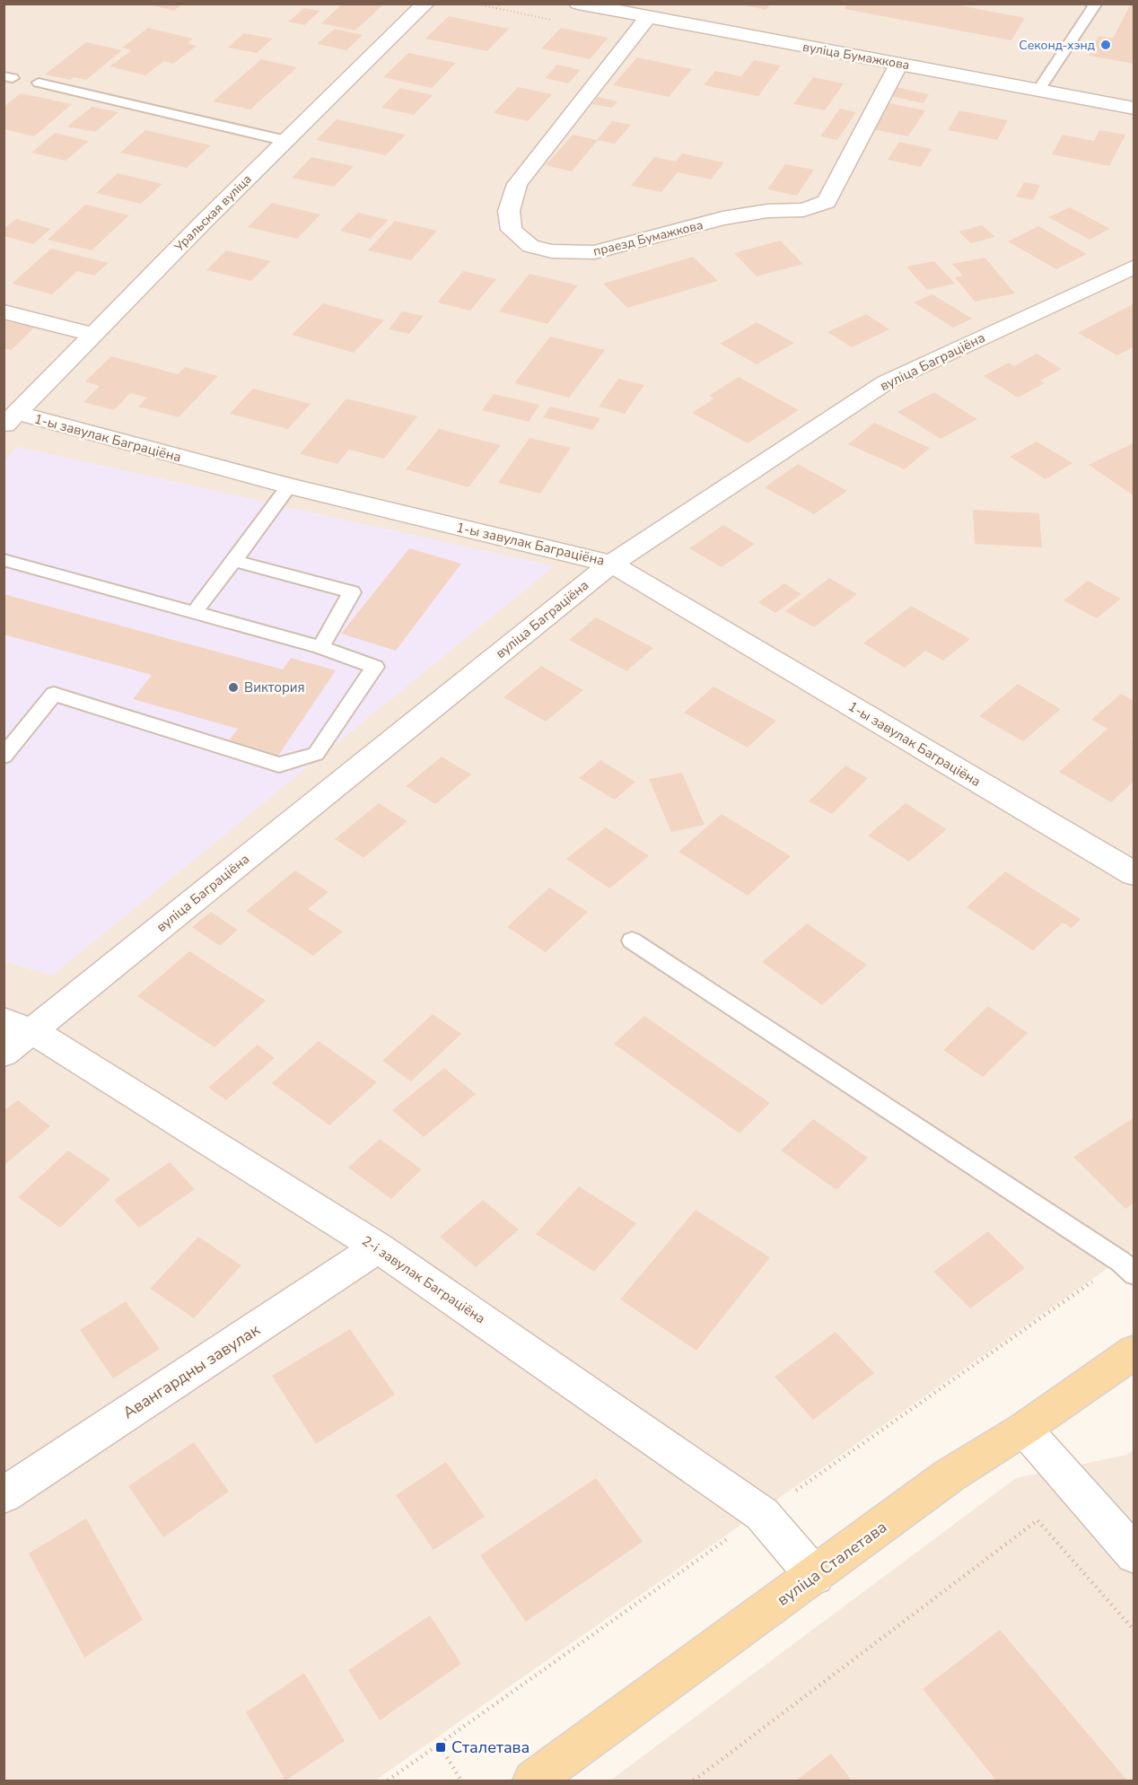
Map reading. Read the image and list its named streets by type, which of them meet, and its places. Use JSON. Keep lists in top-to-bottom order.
{
  "streets": {
    "main road": ["вуліца Сталетава"],
    "street": [
      "вуліца Бумажкова",
      "Уральская вуліца",
      "праезд Бумажкова",
      "вуліца Баграціёна",
      "1-ы завулак Баграціёна",
      "2-і завулак Баграціёна",
      "Авангардны завулак"
    ]
  },
  "crossings": [
    ["вуліца Бумажкова", "праезд Бумажкова"],
    ["Уральская вуліца", "1-ы завулак Баграціёна"],
    ["вуліца Баграціёна", "1-ы завулак Баграціёна"],
    ["вуліца Баграціёна", "2-і завулак Баграціёна"],
    ["2-і завулак Баграціёна", "Авангардны завулак"],
    ["2-і завулак Баграціёна", "вуліца Сталетава"]
  ],
  "places": {
    "other": ["Секонд-хэнд", "Виктория"],
    "transit": ["Сталетава"]
  }
}
